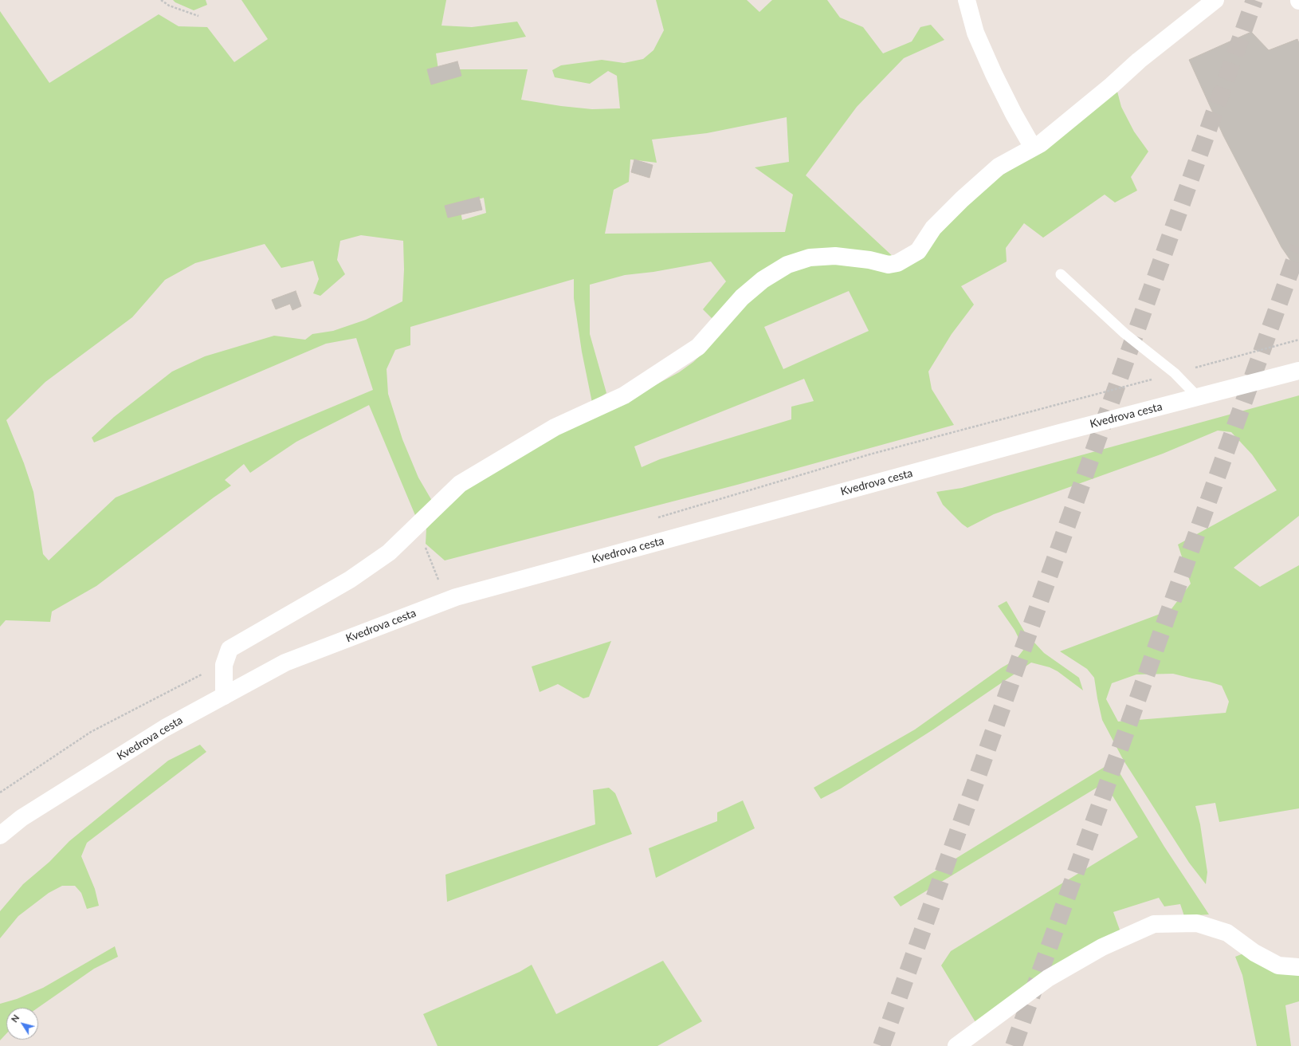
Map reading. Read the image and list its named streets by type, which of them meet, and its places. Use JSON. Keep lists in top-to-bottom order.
{
  "streets": {
    "street": ["Kvedrova cesta"]
  },
  "north": "top left"
}
